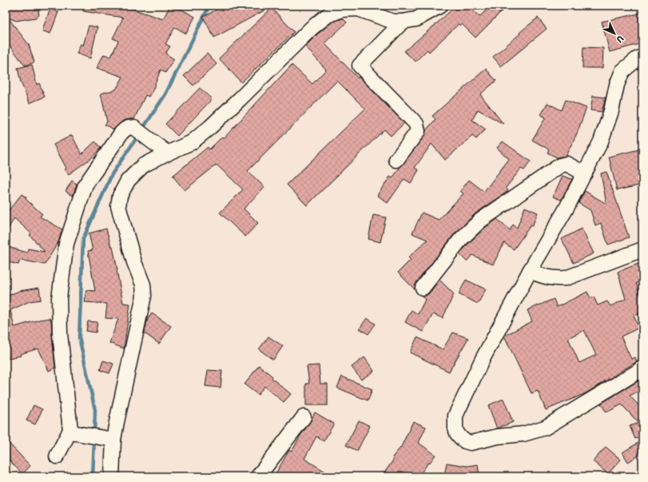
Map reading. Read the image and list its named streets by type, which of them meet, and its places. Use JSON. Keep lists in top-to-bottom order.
{
  "north": "bottom right"
}
